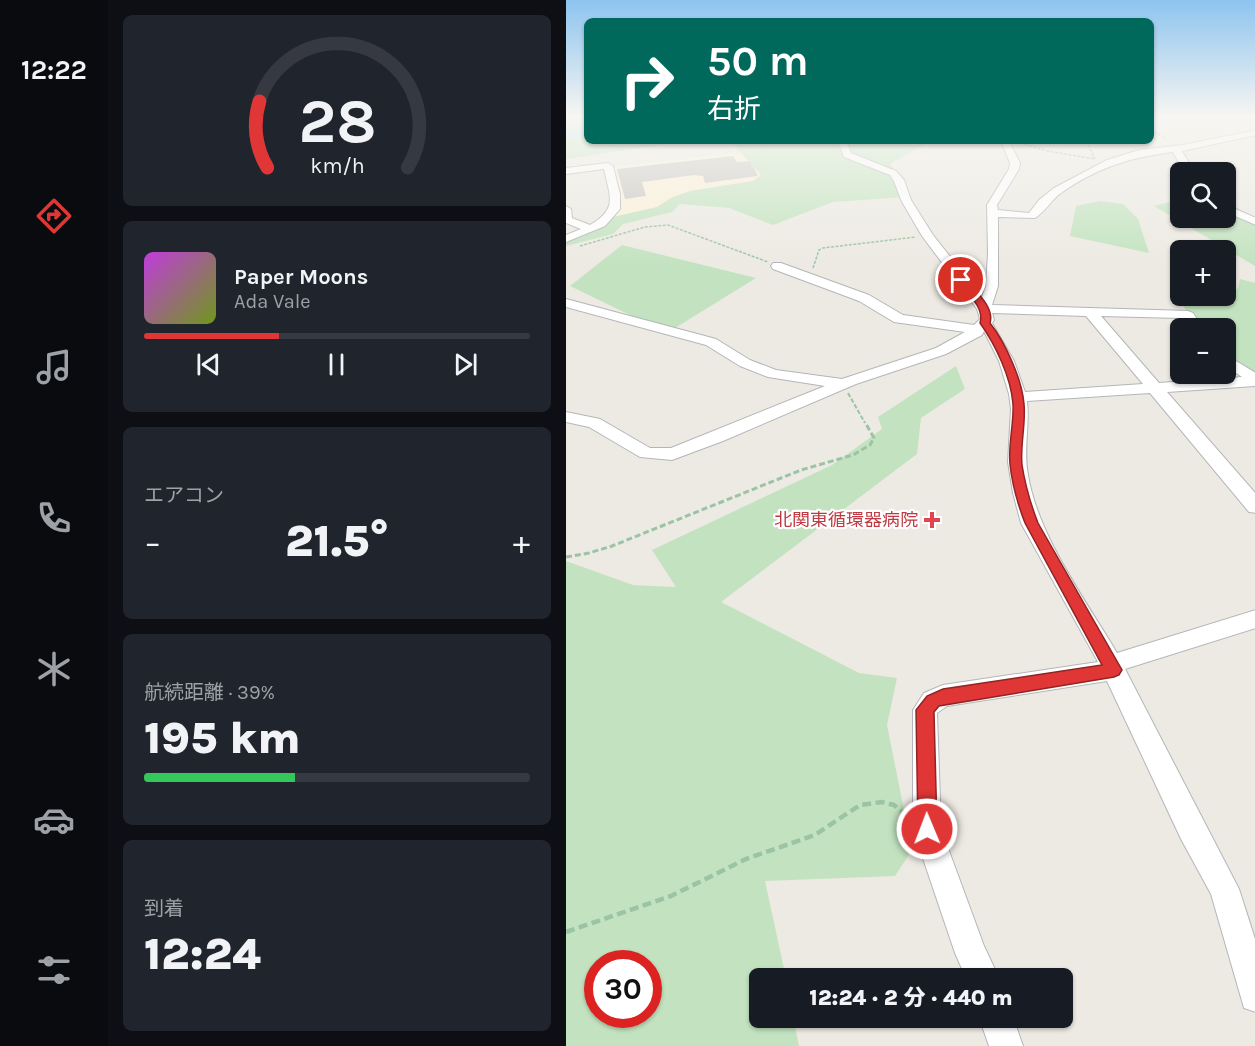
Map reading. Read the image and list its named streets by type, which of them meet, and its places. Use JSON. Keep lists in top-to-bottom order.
{
  "places": {
    "health": ["北関東循環器病院"]
  },
  "page": {
    "tabs": "12:22",
    "turn": ["50 m", "右折"],
    "map_buttons": ["+", "−"],
    "song": ["Paper Moons", "Ada Vale"],
    "tile": [
      "エアコン",
      ["航続距離 · 39%", "195 km"],
      ["到着", "12:24"]
    ],
    "heat": ["−", "21.5°", "+"],
    "limit": "30",
    "trip": "12:24 · 2 分 · 440 m",
    "gauge": ["28", "km/h"]
  }
}
